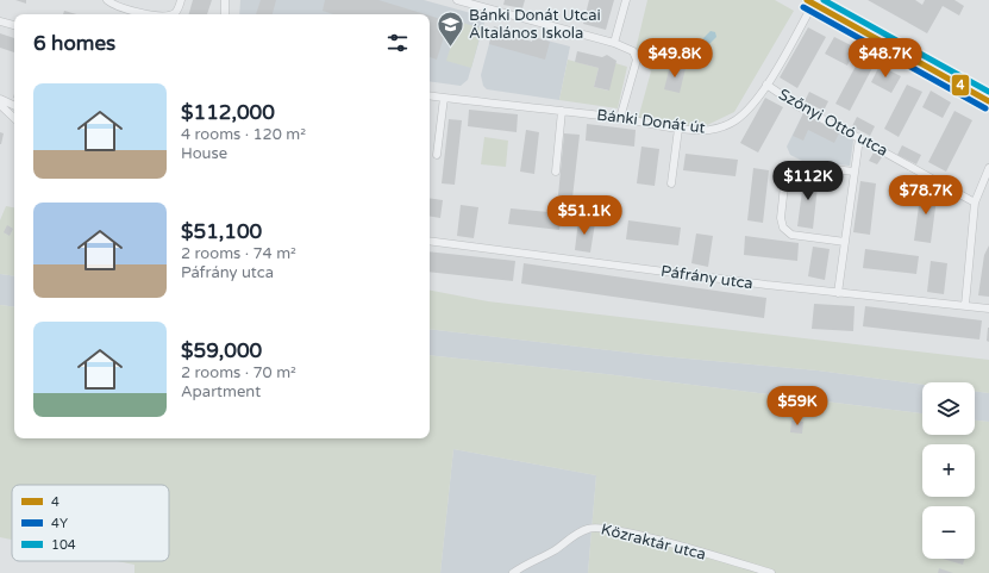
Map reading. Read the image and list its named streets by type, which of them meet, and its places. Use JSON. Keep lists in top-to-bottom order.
{
  "streets": {
    "street": [
      "Bánki Donát út",
      "Szőnyi Ottó utca",
      "Páfrány utca",
      "Közraktár utca"
    ]
  },
  "crossings": [
    ["Bánki Donát út", "Szőnyi Ottó utca"]
  ],
  "places": {
    "school or university": ["Bánki Donát Utcai Általános Iskola"]
  },
  "lines": ["transit line 4", "transit line 104", "transit line 4Y"],
  "legend": ["4", "4Y", "104"],
  "page": {
    "heading": "6 homes",
    "price": [
      "$49.8K",
      "$48.7K",
      "$112K",
      "$78.7K",
      "$51.1K",
      "$59K"
    ],
    "list": [
      {
        "name": "$112,000",
        "note": "4 rooms · 120 m² · House"
      },
      {
        "name": "$51,100",
        "note": "2 rooms · 74 m² · Páfrány utca"
      },
      {
        "name": "$59,000",
        "note": "2 rooms · 70 m² · Apartment"
      }
    ],
    "map_buttons": ["+", "−"]
  }
}
